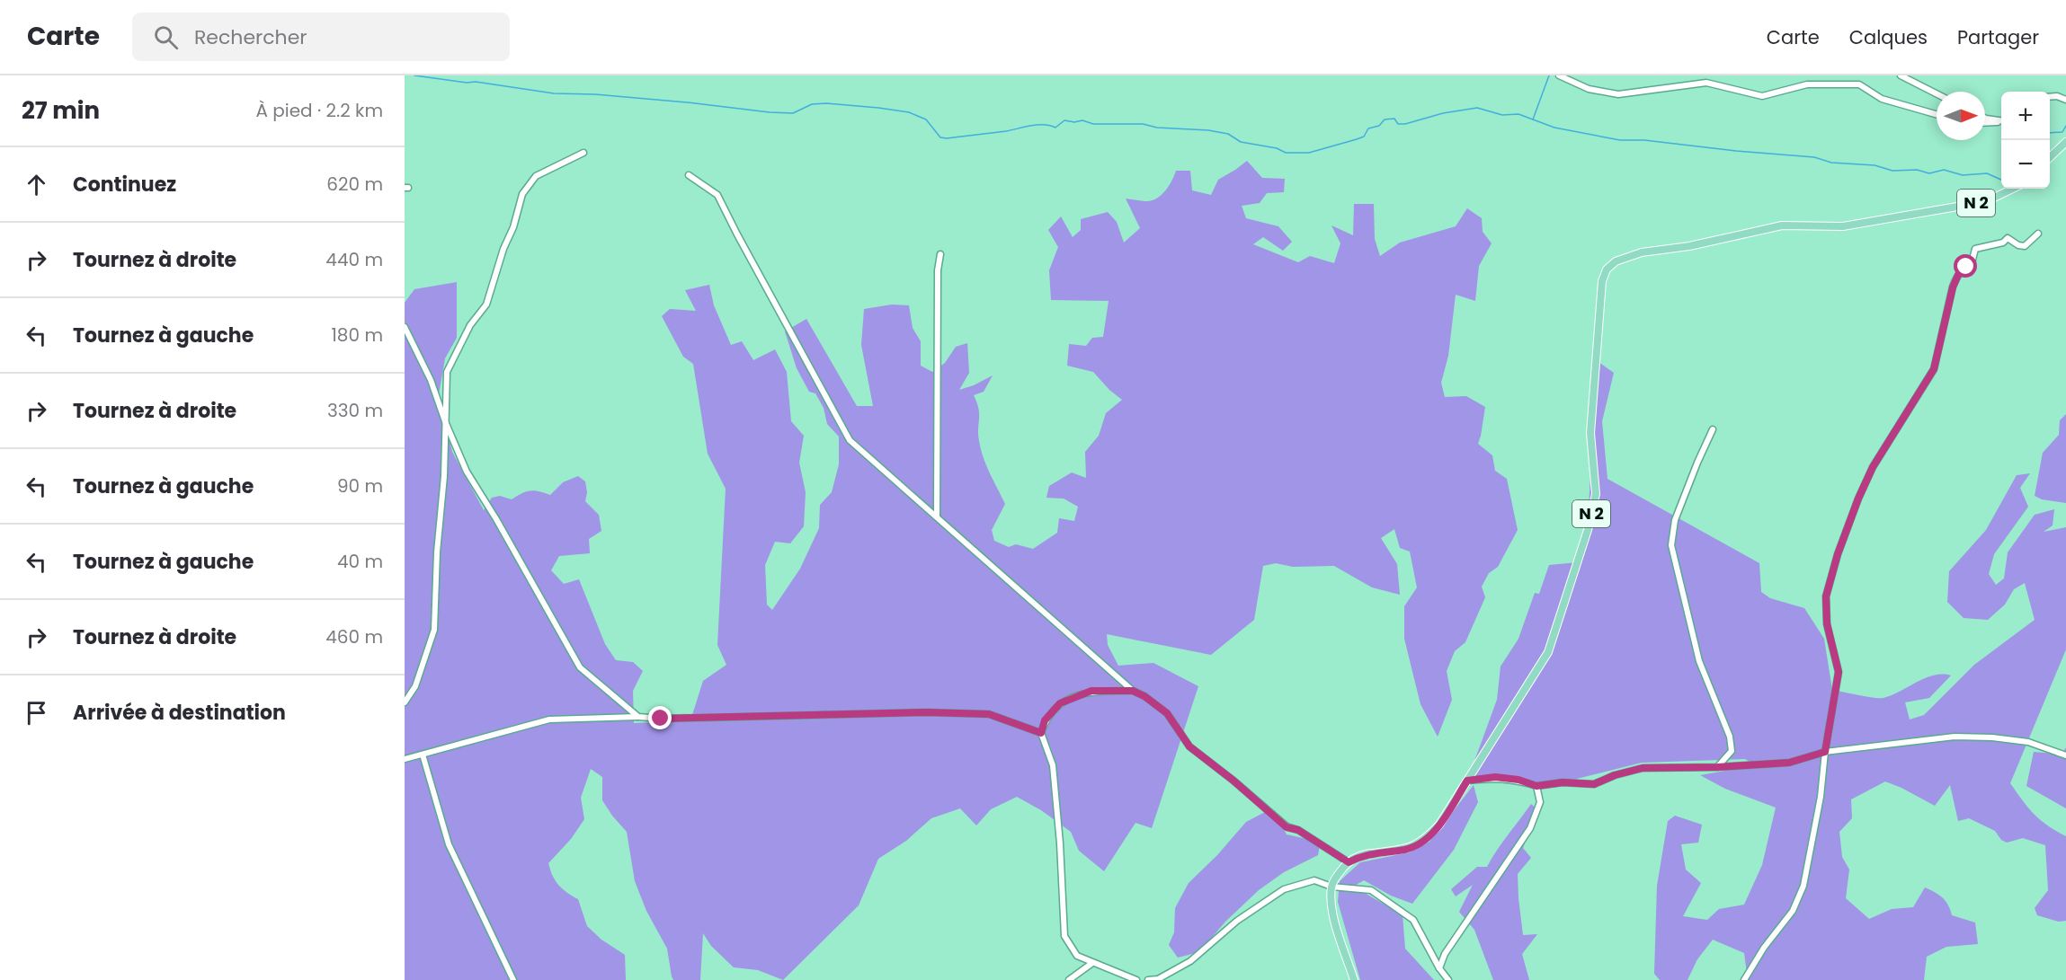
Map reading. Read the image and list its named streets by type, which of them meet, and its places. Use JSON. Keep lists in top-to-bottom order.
{
  "streets": {
    "main road": ["N 2"]
  },
  "north": "right",
  "page": {
    "header": "Carte",
    "search": "Rechercher",
    "nav": ["Carte", "Calques", "Partager"],
    "heading": ["27 min", "À pied · 2.2 km"],
    "map_buttons": ["+", "−"],
    "list": [
      ["Continuez", "620 m"],
      ["Tournez à droite", "440 m"],
      ["Tournez à gauche", "180 m"],
      ["Tournez à droite", "330 m"],
      ["Tournez à gauche", "90 m"],
      ["Tournez à gauche", "40 m"],
      ["Tournez à droite", "460 m"],
      "Arrivée à destination"
    ]
  }
}
